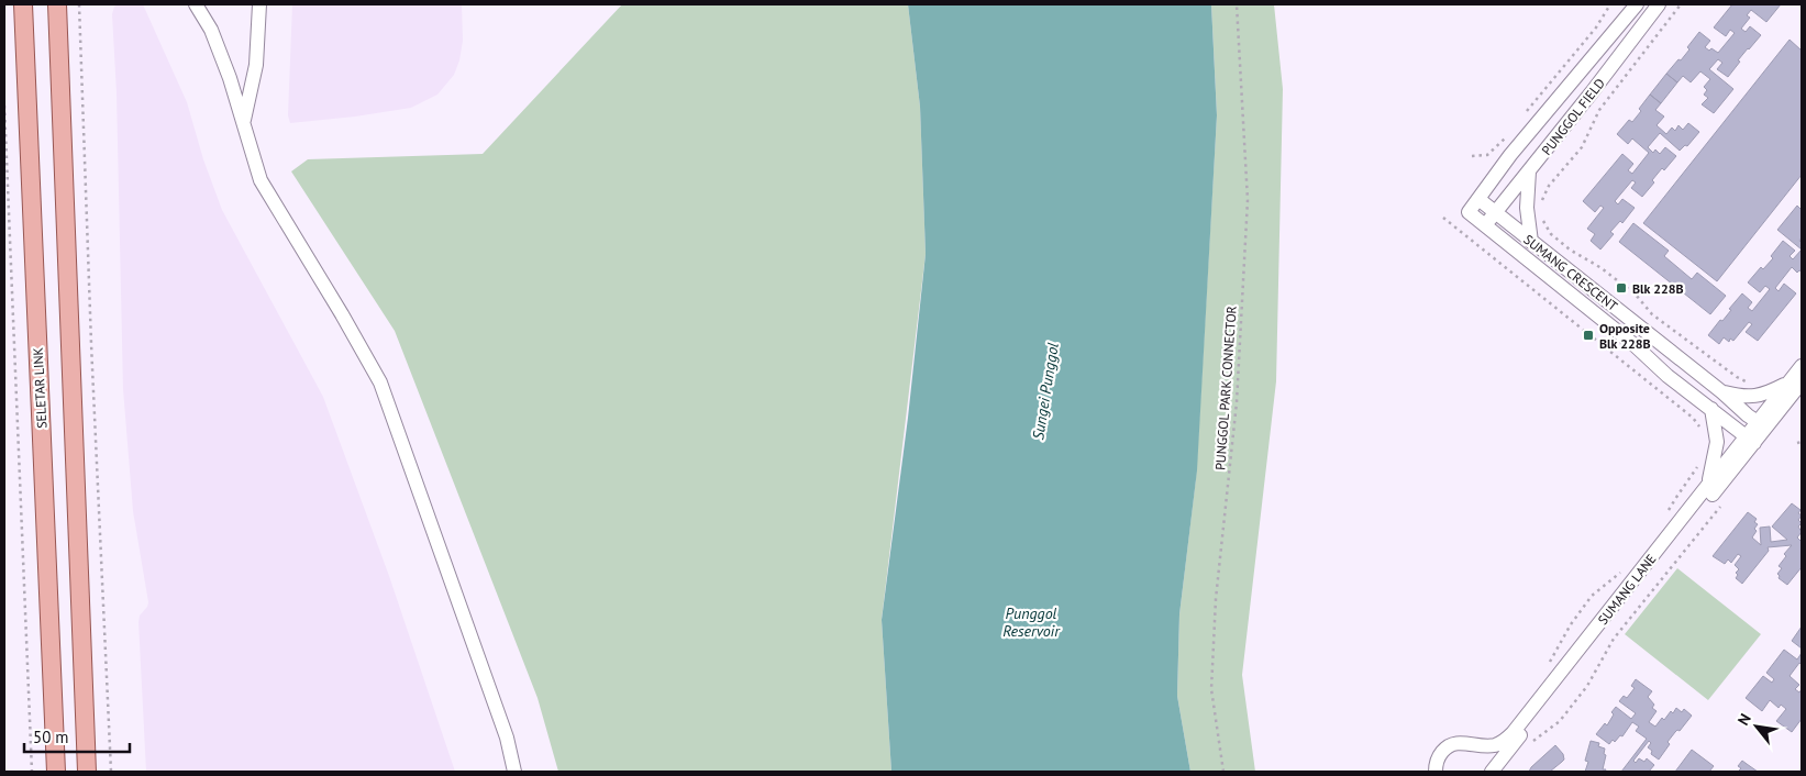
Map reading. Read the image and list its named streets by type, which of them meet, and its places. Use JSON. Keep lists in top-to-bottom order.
{
  "streets": {
    "main road": ["SELETAR LINK"],
    "street": ["PUNGGOL FIELD", "SUMANG CRESCENT", "SUMANG LANE"],
    "path": ["PUNGGOL PARK CONNECTOR"]
  },
  "crossings": [
    ["PUNGGOL FIELD", "SUMANG CRESCENT"],
    ["SUMANG CRESCENT", "SUMANG LANE"]
  ],
  "water": ["Sungei Punggol", "Punggol Reservoir"],
  "places": {
    "transit": ["Blk 228B", "Opposite Blk 228B"]
  },
  "scale_bar": "50 m",
  "north": "top left"
}
